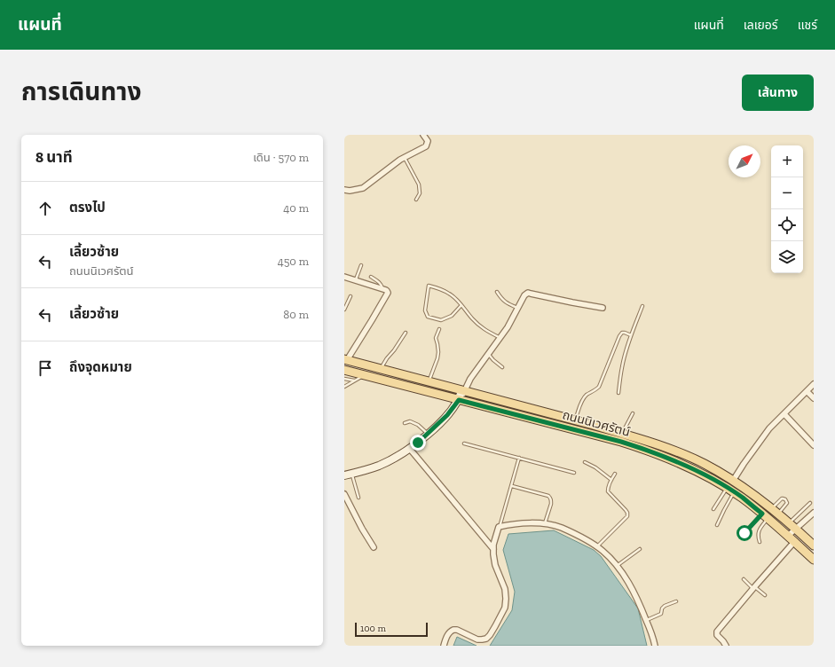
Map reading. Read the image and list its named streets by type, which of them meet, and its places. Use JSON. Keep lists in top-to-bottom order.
{
  "streets": {
    "main road": ["ถนนนิเวศรัตน์"]
  },
  "scale_bar": "100 m",
  "north": "top right",
  "page": {
    "header": "แผนที่",
    "nav": ["แผนที่", "เลเยอร์", "แชร์"],
    "title": "การเดินทาง",
    "buttons": "เส้นทาง",
    "heading": ["8 นาที", "เดิน · 570 m"],
    "map_buttons": ["+", "−"],
    "list": [
      ["ตรงไป", "40 m"],
      ["เลี้ยวซ้าย", "ถนนนิเวศรัตน์", "450 m"],
      ["เลี้ยวซ้าย", "80 m"],
      "ถึงจุดหมาย"
    ],
    "scale": "100 m"
  }
}
